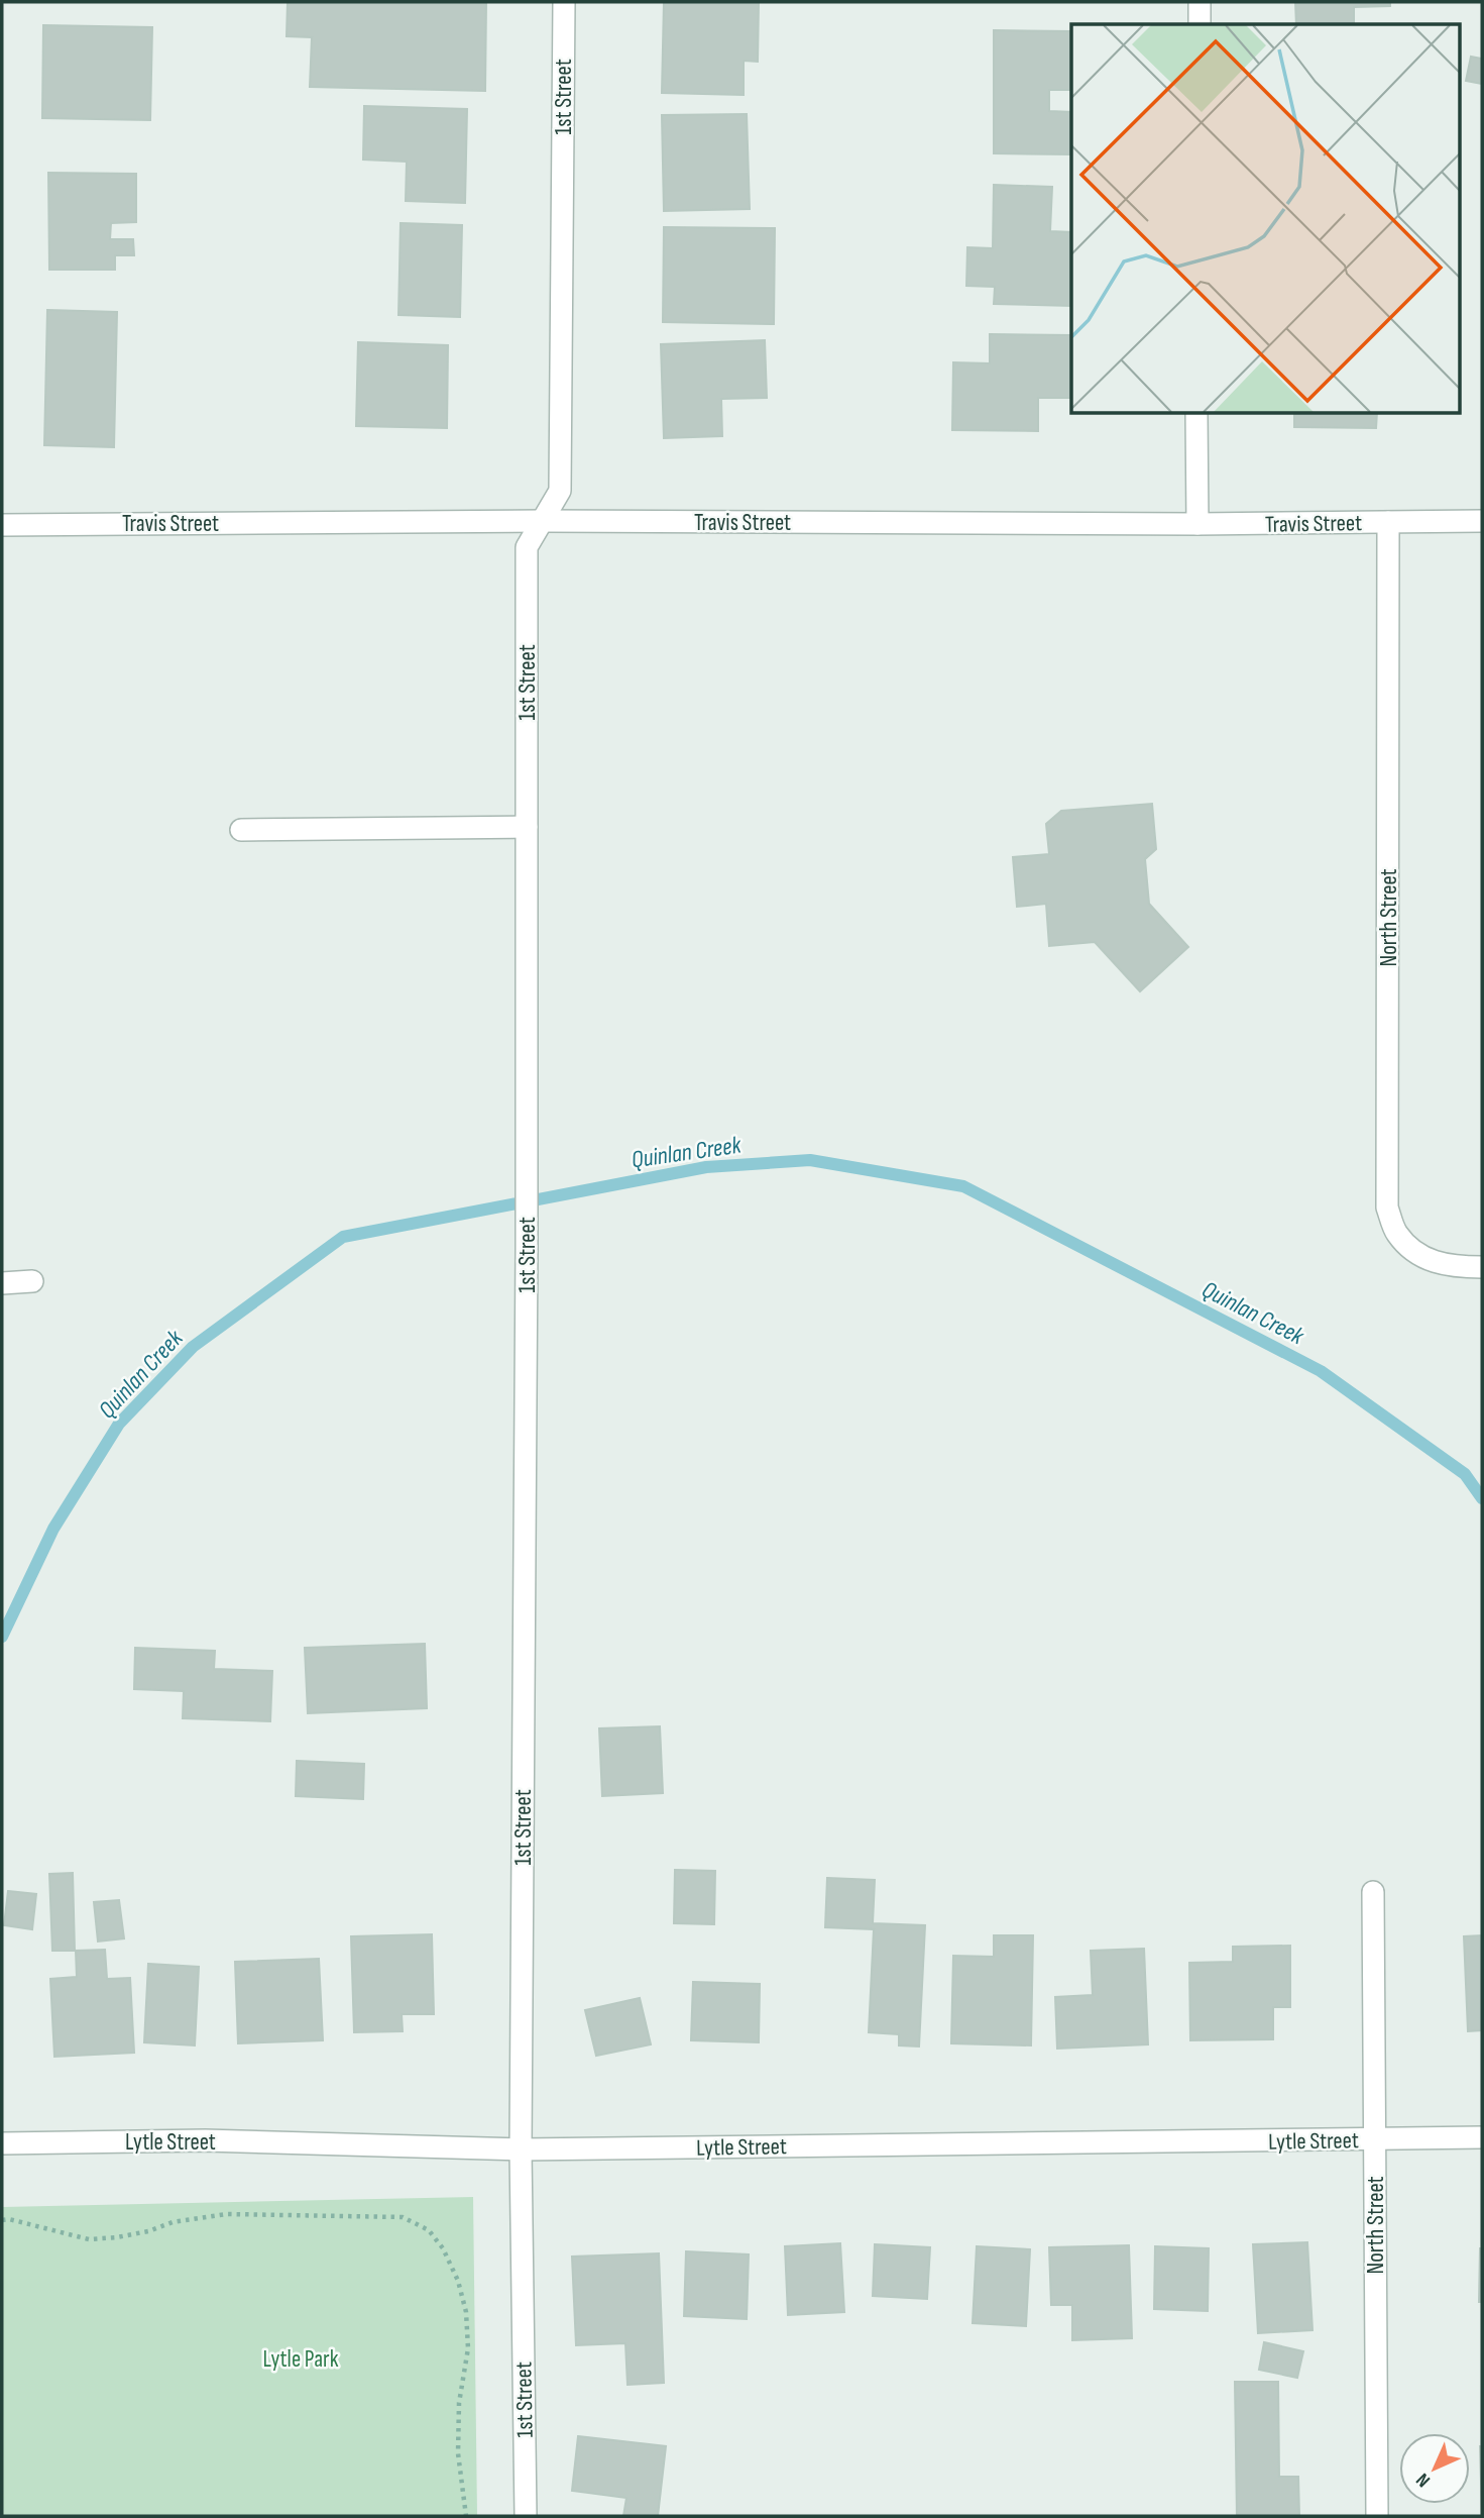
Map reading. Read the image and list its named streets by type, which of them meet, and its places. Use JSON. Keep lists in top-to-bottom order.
{
  "streets": {
    "street": [
      "1st Street",
      "Travis Street",
      "North Street",
      "Lytle Street"
    ]
  },
  "crossings": [
    ["1st Street", "Travis Street"],
    ["1st Street", "Lytle Street"],
    ["Travis Street", "North Street"],
    ["North Street", "Lytle Street"]
  ],
  "water": ["Quinlan Creek"],
  "parks": ["Lytle Park"],
  "north": "bottom left"
}
